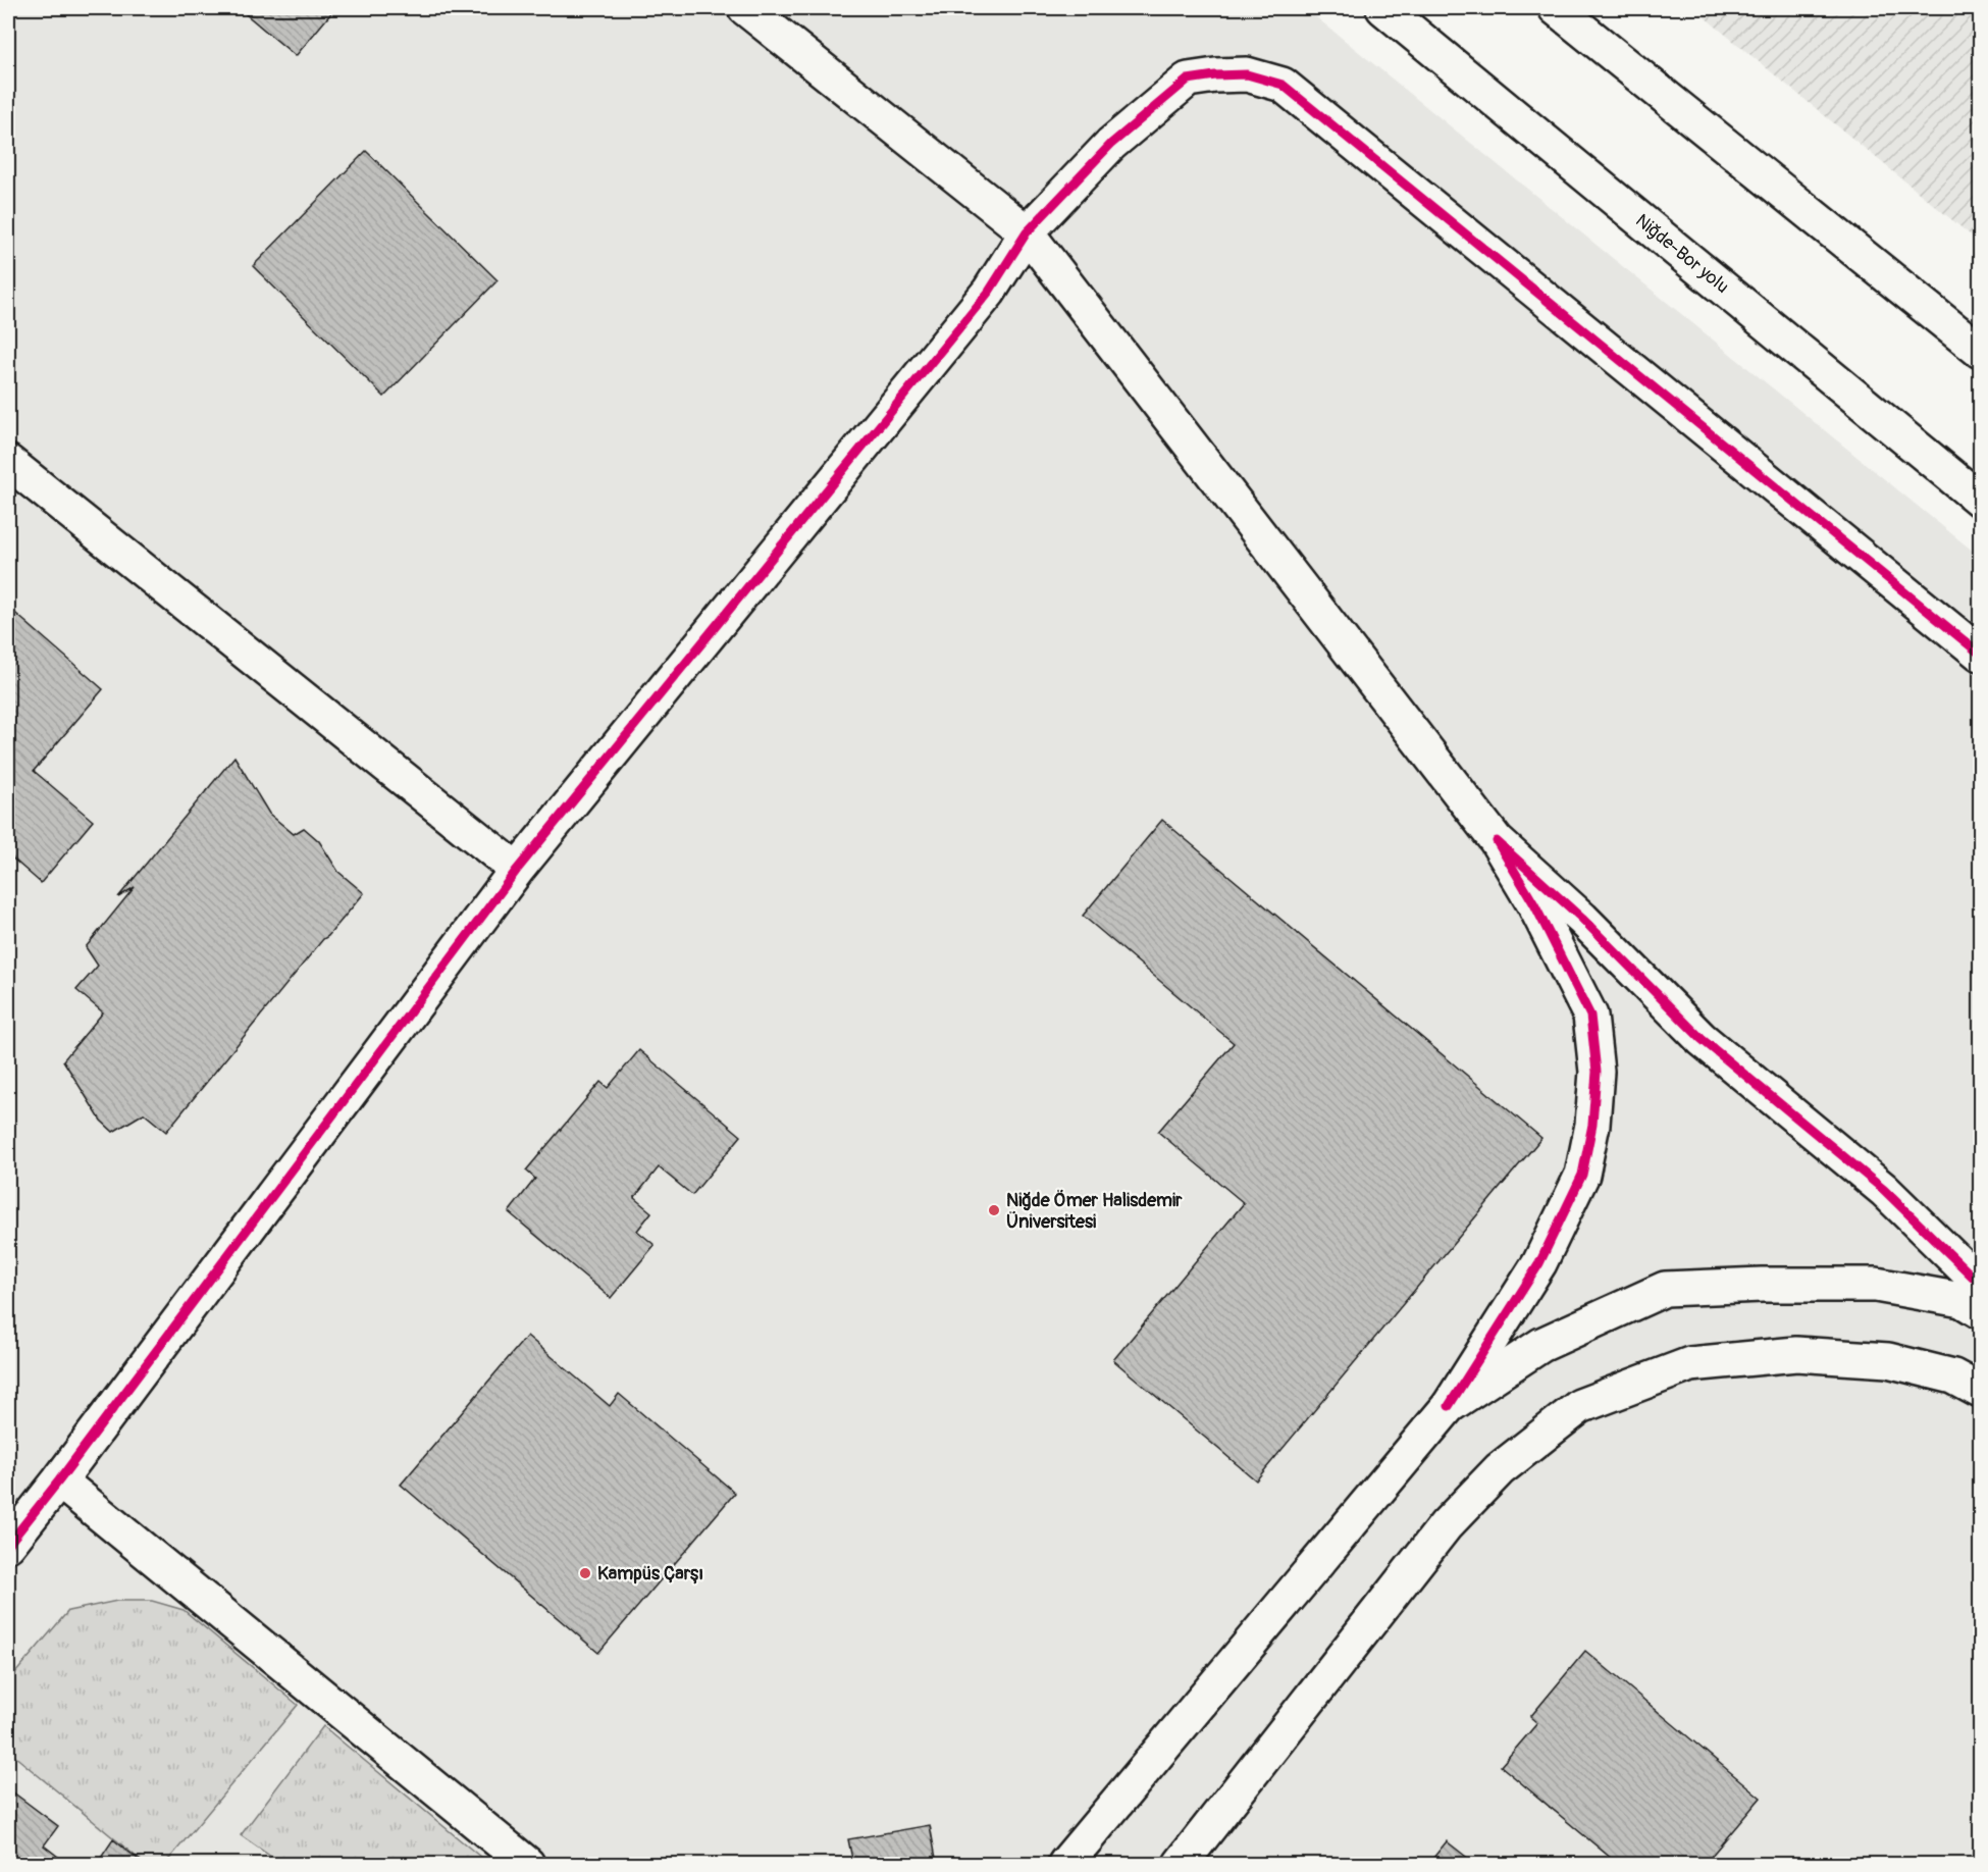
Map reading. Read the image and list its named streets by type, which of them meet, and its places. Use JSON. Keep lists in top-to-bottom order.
{
  "streets": {
    "street": ["Niğde-Bor yolu"]
  },
  "places": ["Niğde Ömer Halisdemir Üniversitesi", "Kampüs Çarşı"]
}
